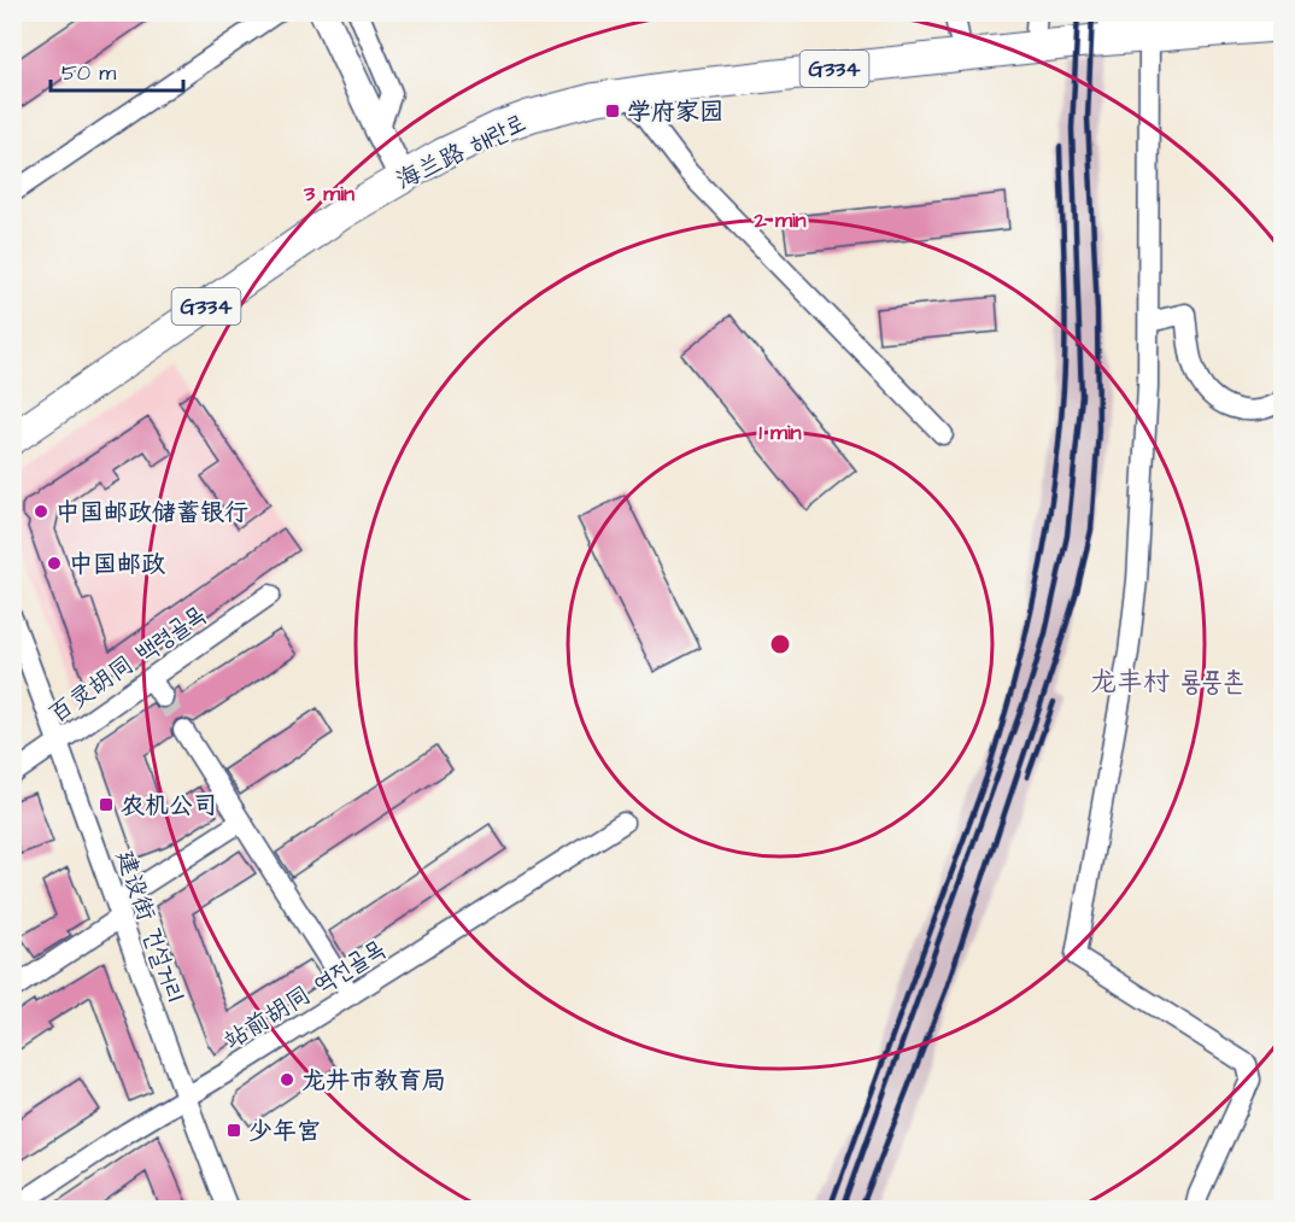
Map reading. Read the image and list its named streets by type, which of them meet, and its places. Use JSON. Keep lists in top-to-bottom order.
{
  "streets": {
    "highway": ["G334", "海兰路 해란로"],
    "street": ["百灵胡同 백령골목", "建设街 건설거리", "站前胡同 역전골목"]
  },
  "crossings": [
    ["百灵胡同 백령골목", "建设街 건설거리"],
    ["建设街 건설거리", "站前胡同 역전골목"]
  ],
  "districts": ["龙丰村 룡풍촌"],
  "places": {
    "transit": ["学府家园", "农机公司", "少年宫"],
    "other": ["中国邮政储蓄银行", "中国邮政", "龙井市教育局"]
  },
  "scale_bar": "50 m",
  "rings": ["3 min", "2 min", "1 min"]
}
